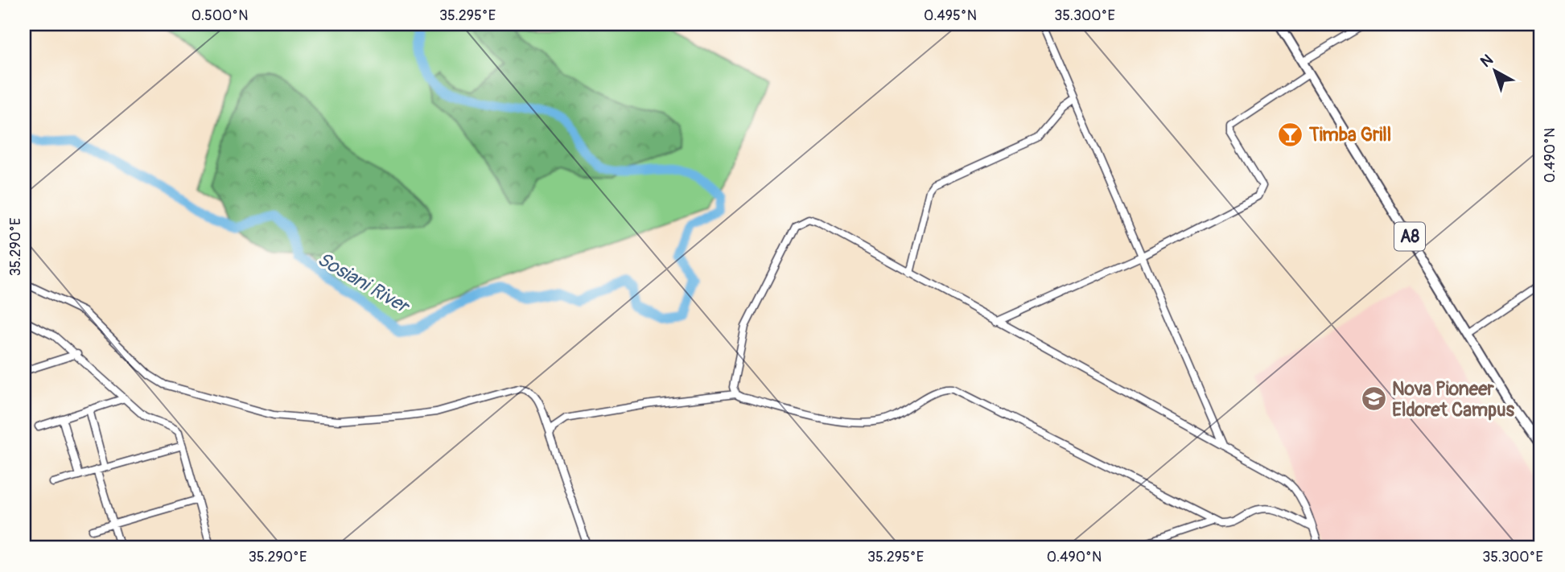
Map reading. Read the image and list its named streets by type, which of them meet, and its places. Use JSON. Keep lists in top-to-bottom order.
{
  "streets": {
    "highway": ["A8"]
  },
  "water": ["Sosiani River"],
  "places": {
    "bar": ["Timba Grill"],
    "school or university": ["Nova Pioneer Eldoret Campus"]
  },
  "north": "top left",
  "coordinates": [
    "0.500°N",
    "35.295°E",
    "0.495°N",
    "35.300°E",
    "0.490°N",
    "35.290°E"
  ]
}
